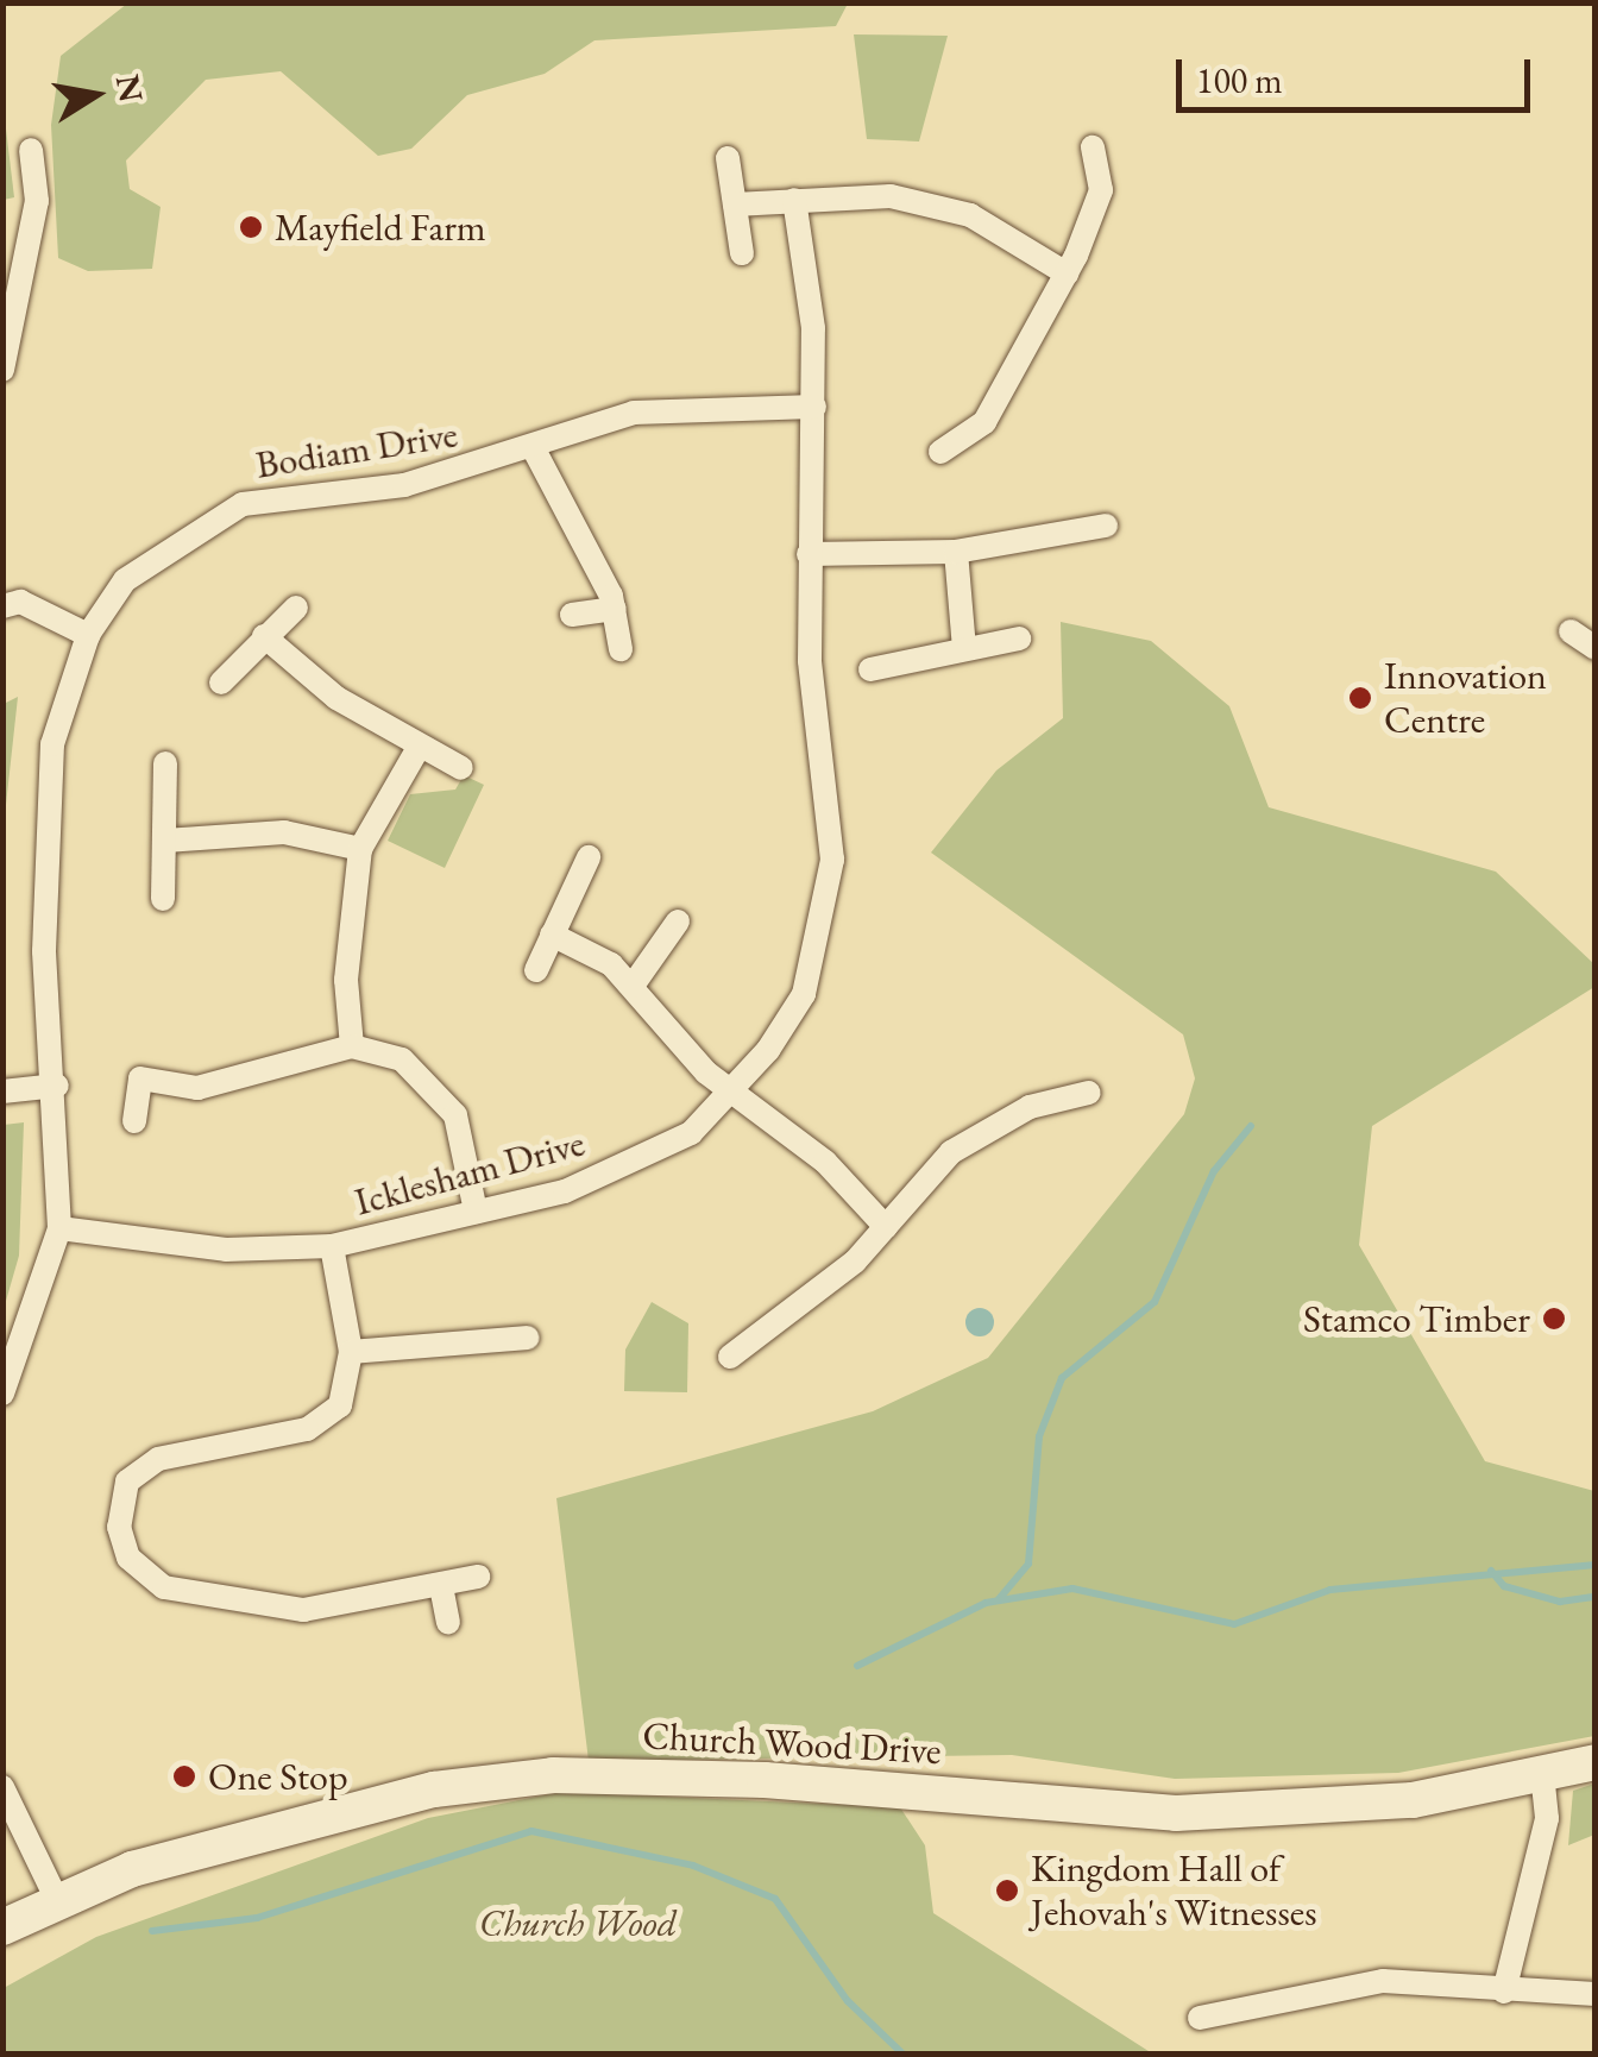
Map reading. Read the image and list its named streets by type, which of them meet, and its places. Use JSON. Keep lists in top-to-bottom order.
{
  "streets": {
    "street": ["Bodiam Drive", "Icklesham Drive", "Church Wood Drive"]
  },
  "crossings": [
    ["Bodiam Drive", "Icklesham Drive"]
  ],
  "parks": ["Church Wood"],
  "places": [
    "Mayfield Farm",
    "Innovation Centre",
    "Stamco Timber",
    "One Stop",
    "Kingdom Hall of Jehovah's Witnesses"
  ],
  "scale_bar": "100 m",
  "north": "right"
}
